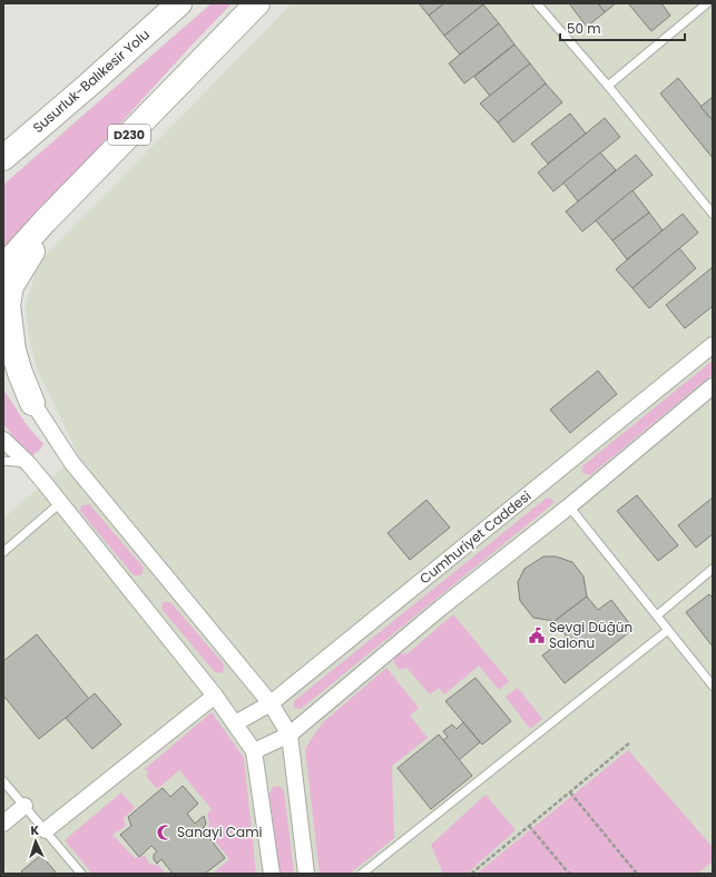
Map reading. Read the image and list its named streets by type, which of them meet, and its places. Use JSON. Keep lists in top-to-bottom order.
{
  "streets": {
    "highway": ["Susurluk-Balıkesir Yolu", "D230"],
    "street": ["Cumhuriyet Caddesi"]
  },
  "places": {
    "public building": ["Sevgi Düğün Salonu"],
    "mosque": ["Sanayi Cami"]
  },
  "scale_bar": "50 m",
  "north": "top"
}
